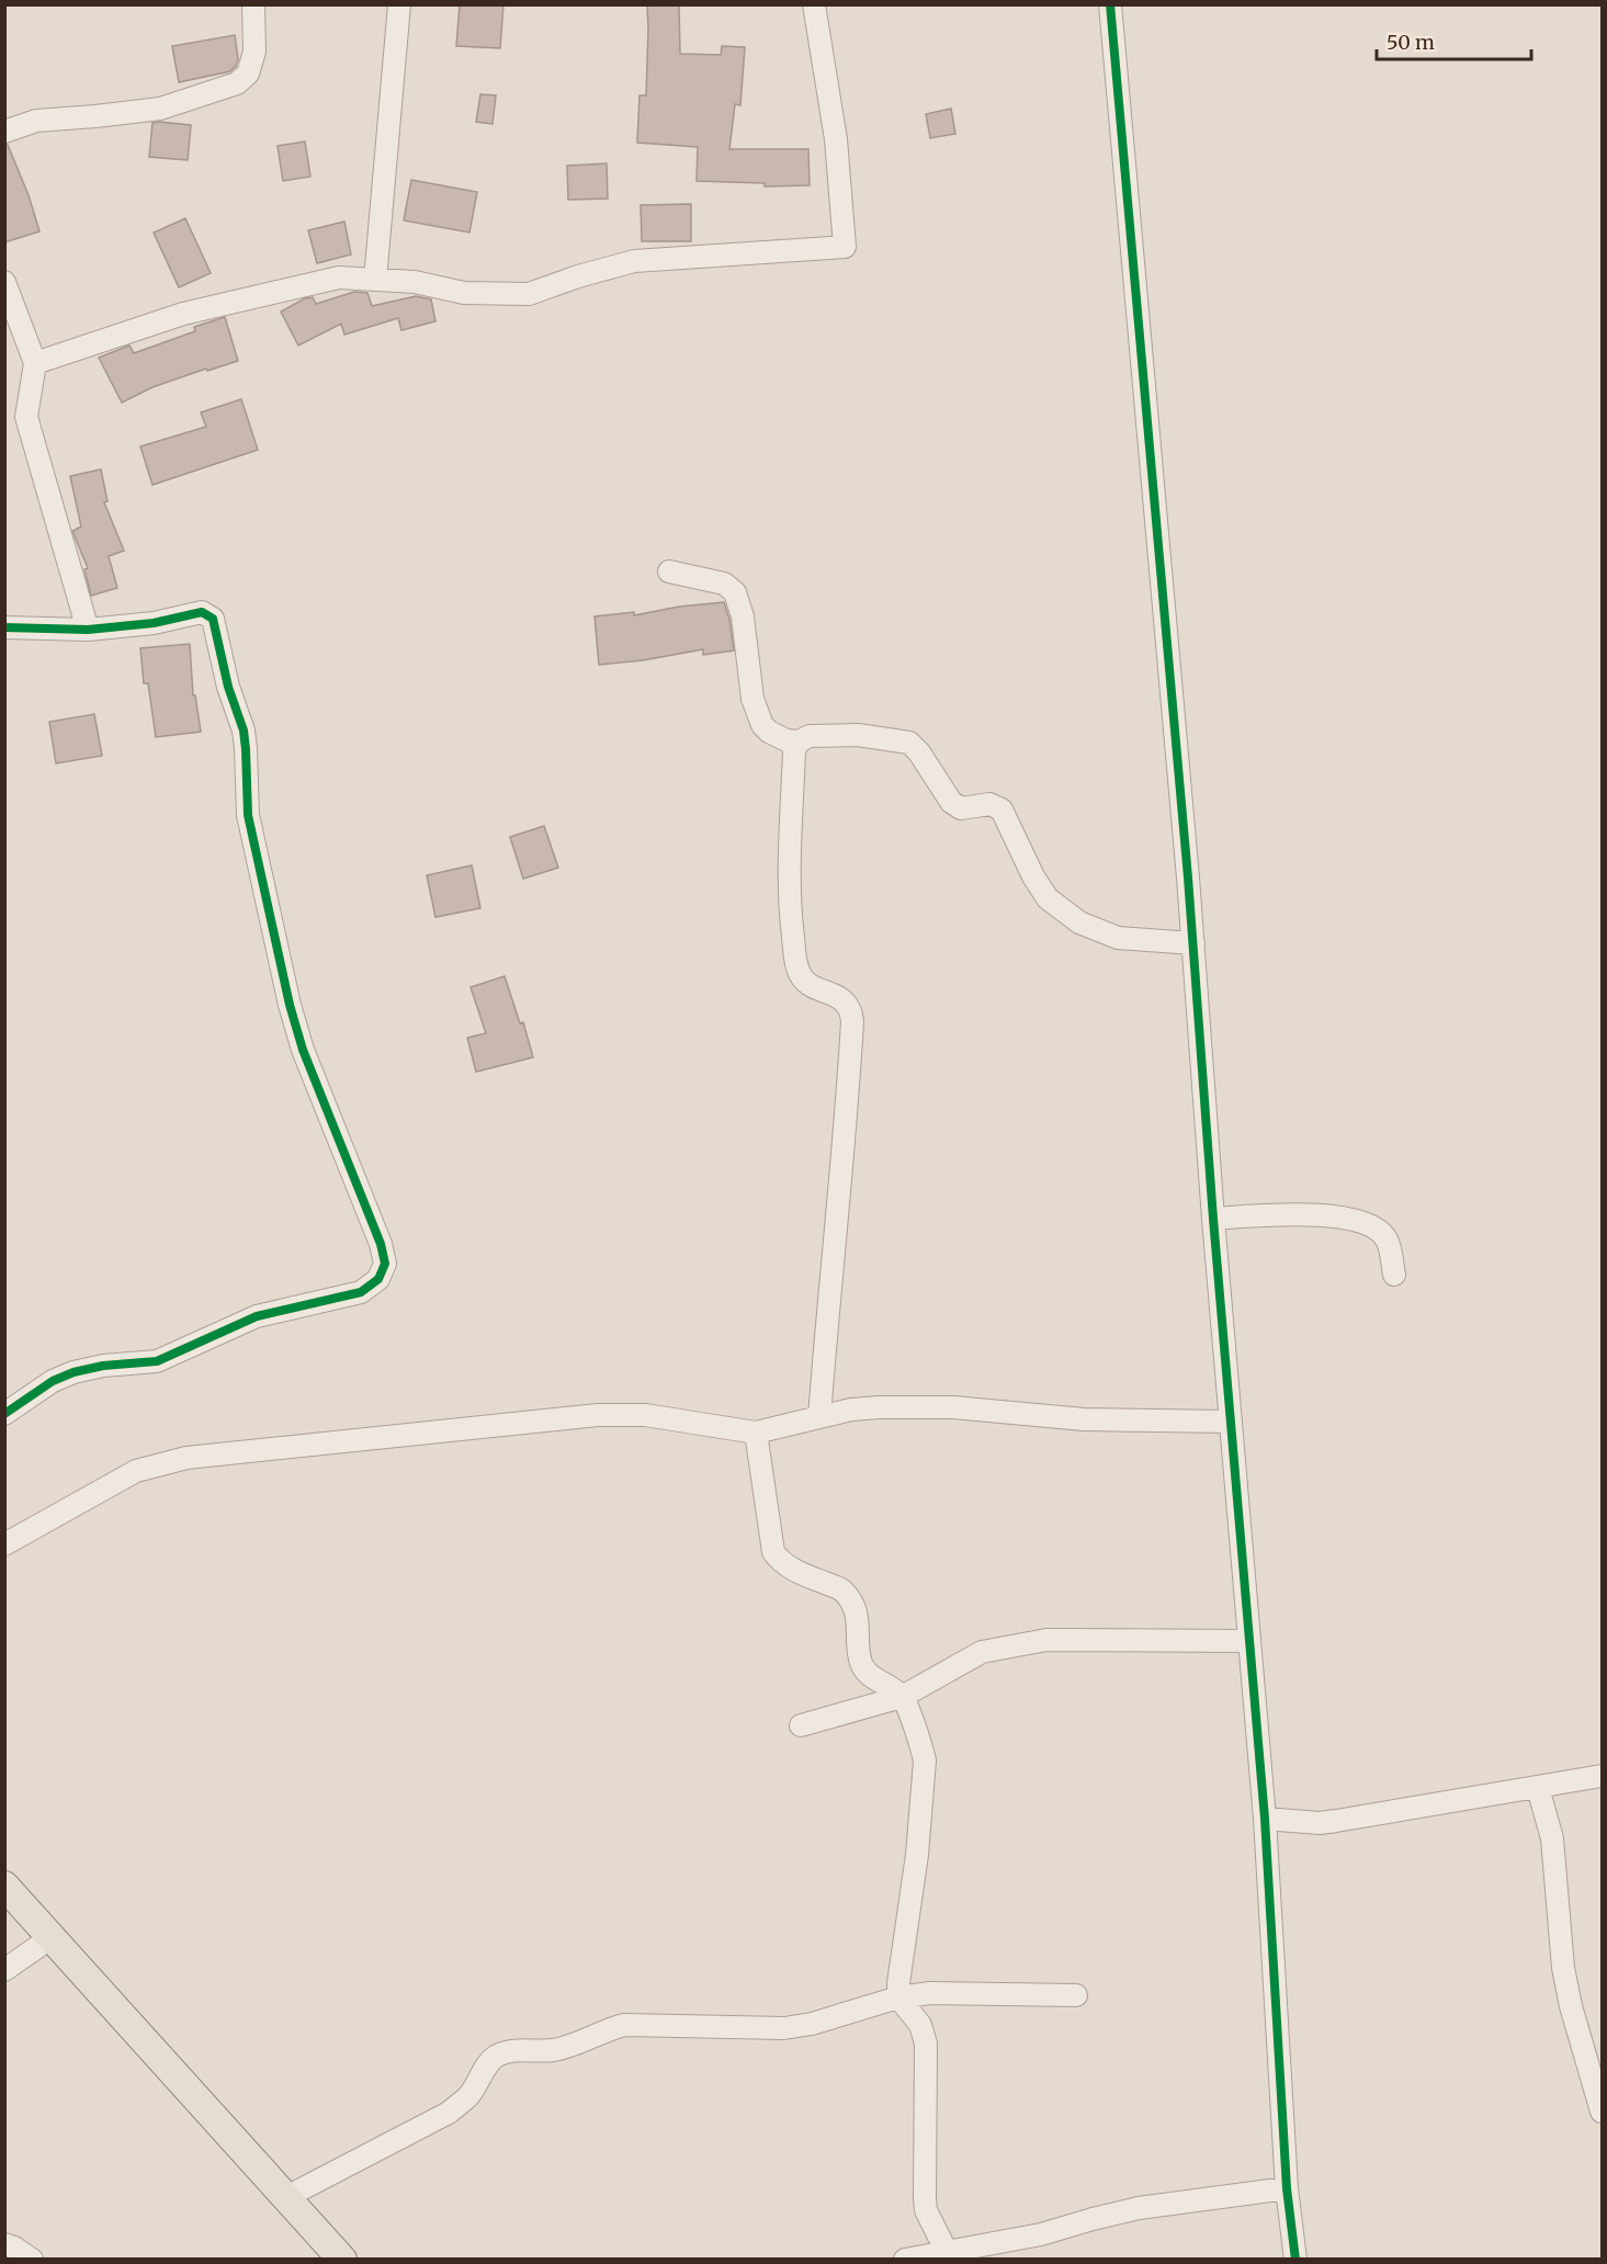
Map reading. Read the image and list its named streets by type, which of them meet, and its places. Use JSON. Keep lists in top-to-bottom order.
{
  "scale_bar": "50 m"
}
